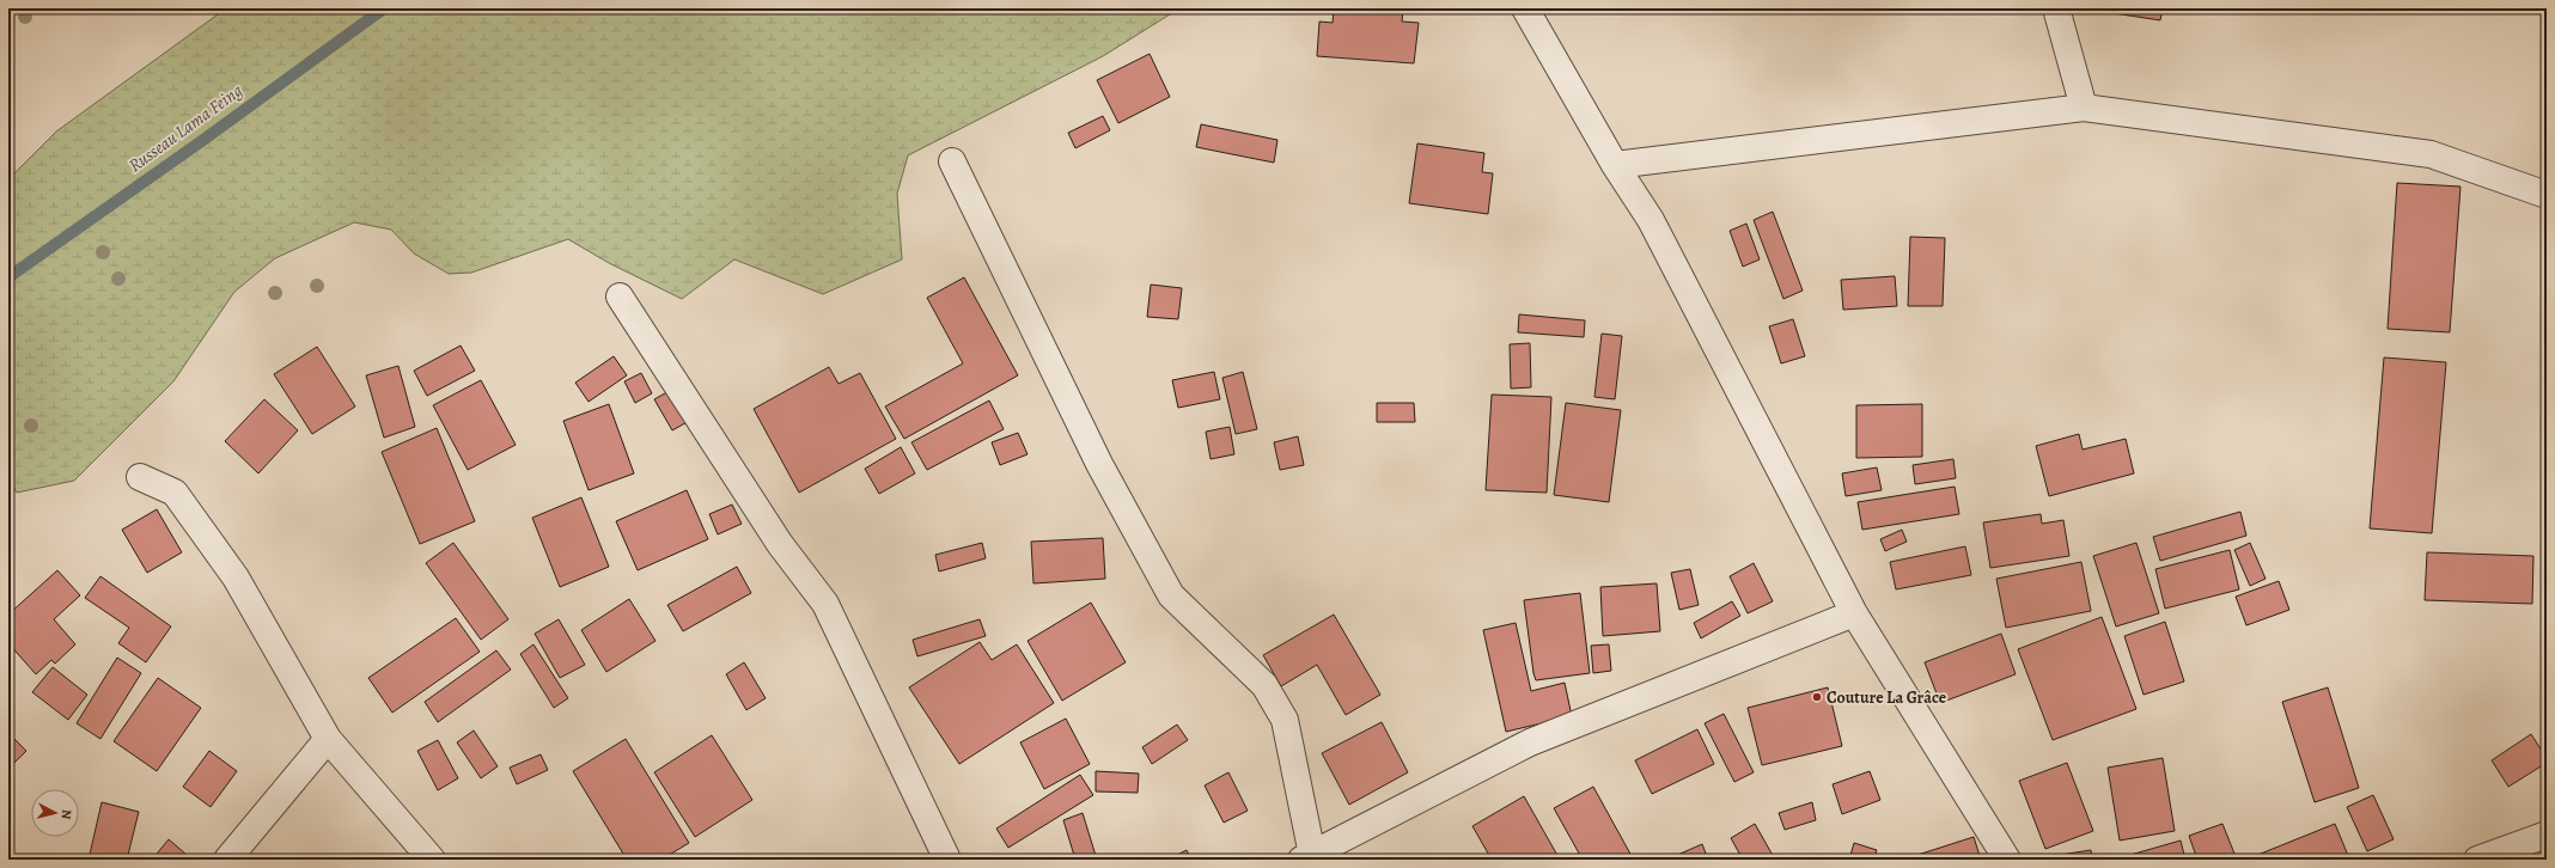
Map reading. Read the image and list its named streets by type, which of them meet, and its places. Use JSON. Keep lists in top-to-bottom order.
{
  "water": ["Russeau Lama Feing"],
  "places": ["Couture La Grâce"],
  "north": "right"
}
